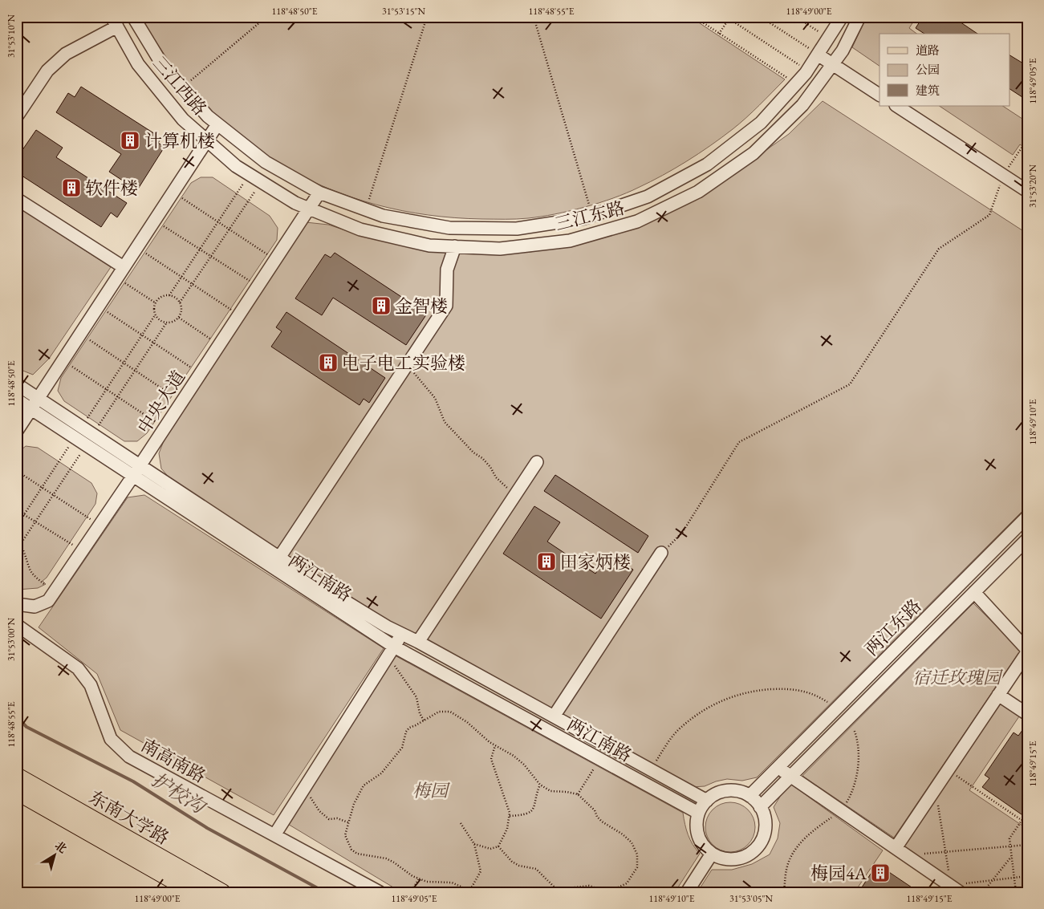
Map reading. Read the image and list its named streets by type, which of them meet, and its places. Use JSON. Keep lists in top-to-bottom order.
{
  "streets": {
    "main road": ["东南大学路"],
    "street": [
      "三江西路",
      "三江东路",
      "中央大道",
      "两江南路",
      "两江东路",
      "南高南路"
    ]
  },
  "crossings": [
    ["三江西路", "三江东路"],
    ["三江东路", "中央大道"],
    ["中央大道", "两江南路"],
    ["两江南路", "两江东路"]
  ],
  "water": ["护校沟"],
  "parks": ["宿迁玫瑰园", "梅园"],
  "places": {
    "building": [
      "计算机楼",
      "软件楼",
      "金智楼",
      "电子电工实验楼",
      "田家炳楼",
      "梅园4A"
    ]
  },
  "legend": ["道路", "公园", "建筑"],
  "north": "top right",
  "coordinates": [
    "118°48'50\"E",
    "31°53'15\"N",
    "118°48'55\"E",
    "118°49'00\"E",
    "31°53'10\"N",
    "118°49'05\"E",
    "31°53'20\"N",
    "118°49'10\"E",
    "31°53'00\"N",
    "118°49'15\"E",
    "31°53'05\"N"
  ]
}
